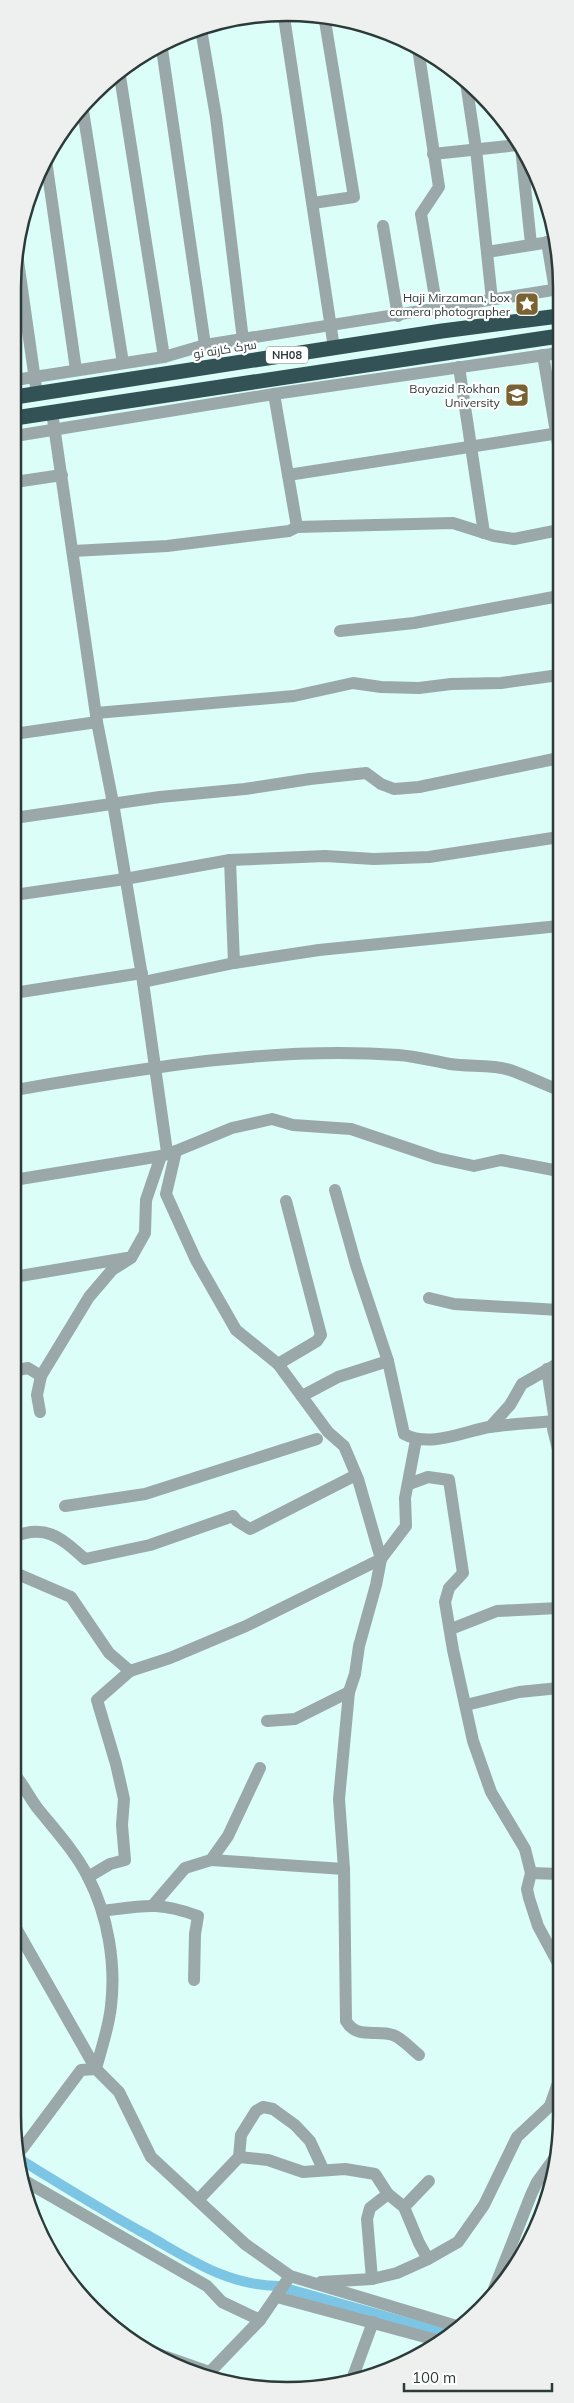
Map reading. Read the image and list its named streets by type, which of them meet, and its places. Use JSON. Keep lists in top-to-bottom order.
{
  "streets": {
    "highway": ["سرک کارته نو", "NH08"]
  },
  "places": {
    "place": ["Haji Mirzaman, box camera photographer"],
    "school or university": ["Bayazid Rokhan University"]
  },
  "scale_bar": "100 m"
}
